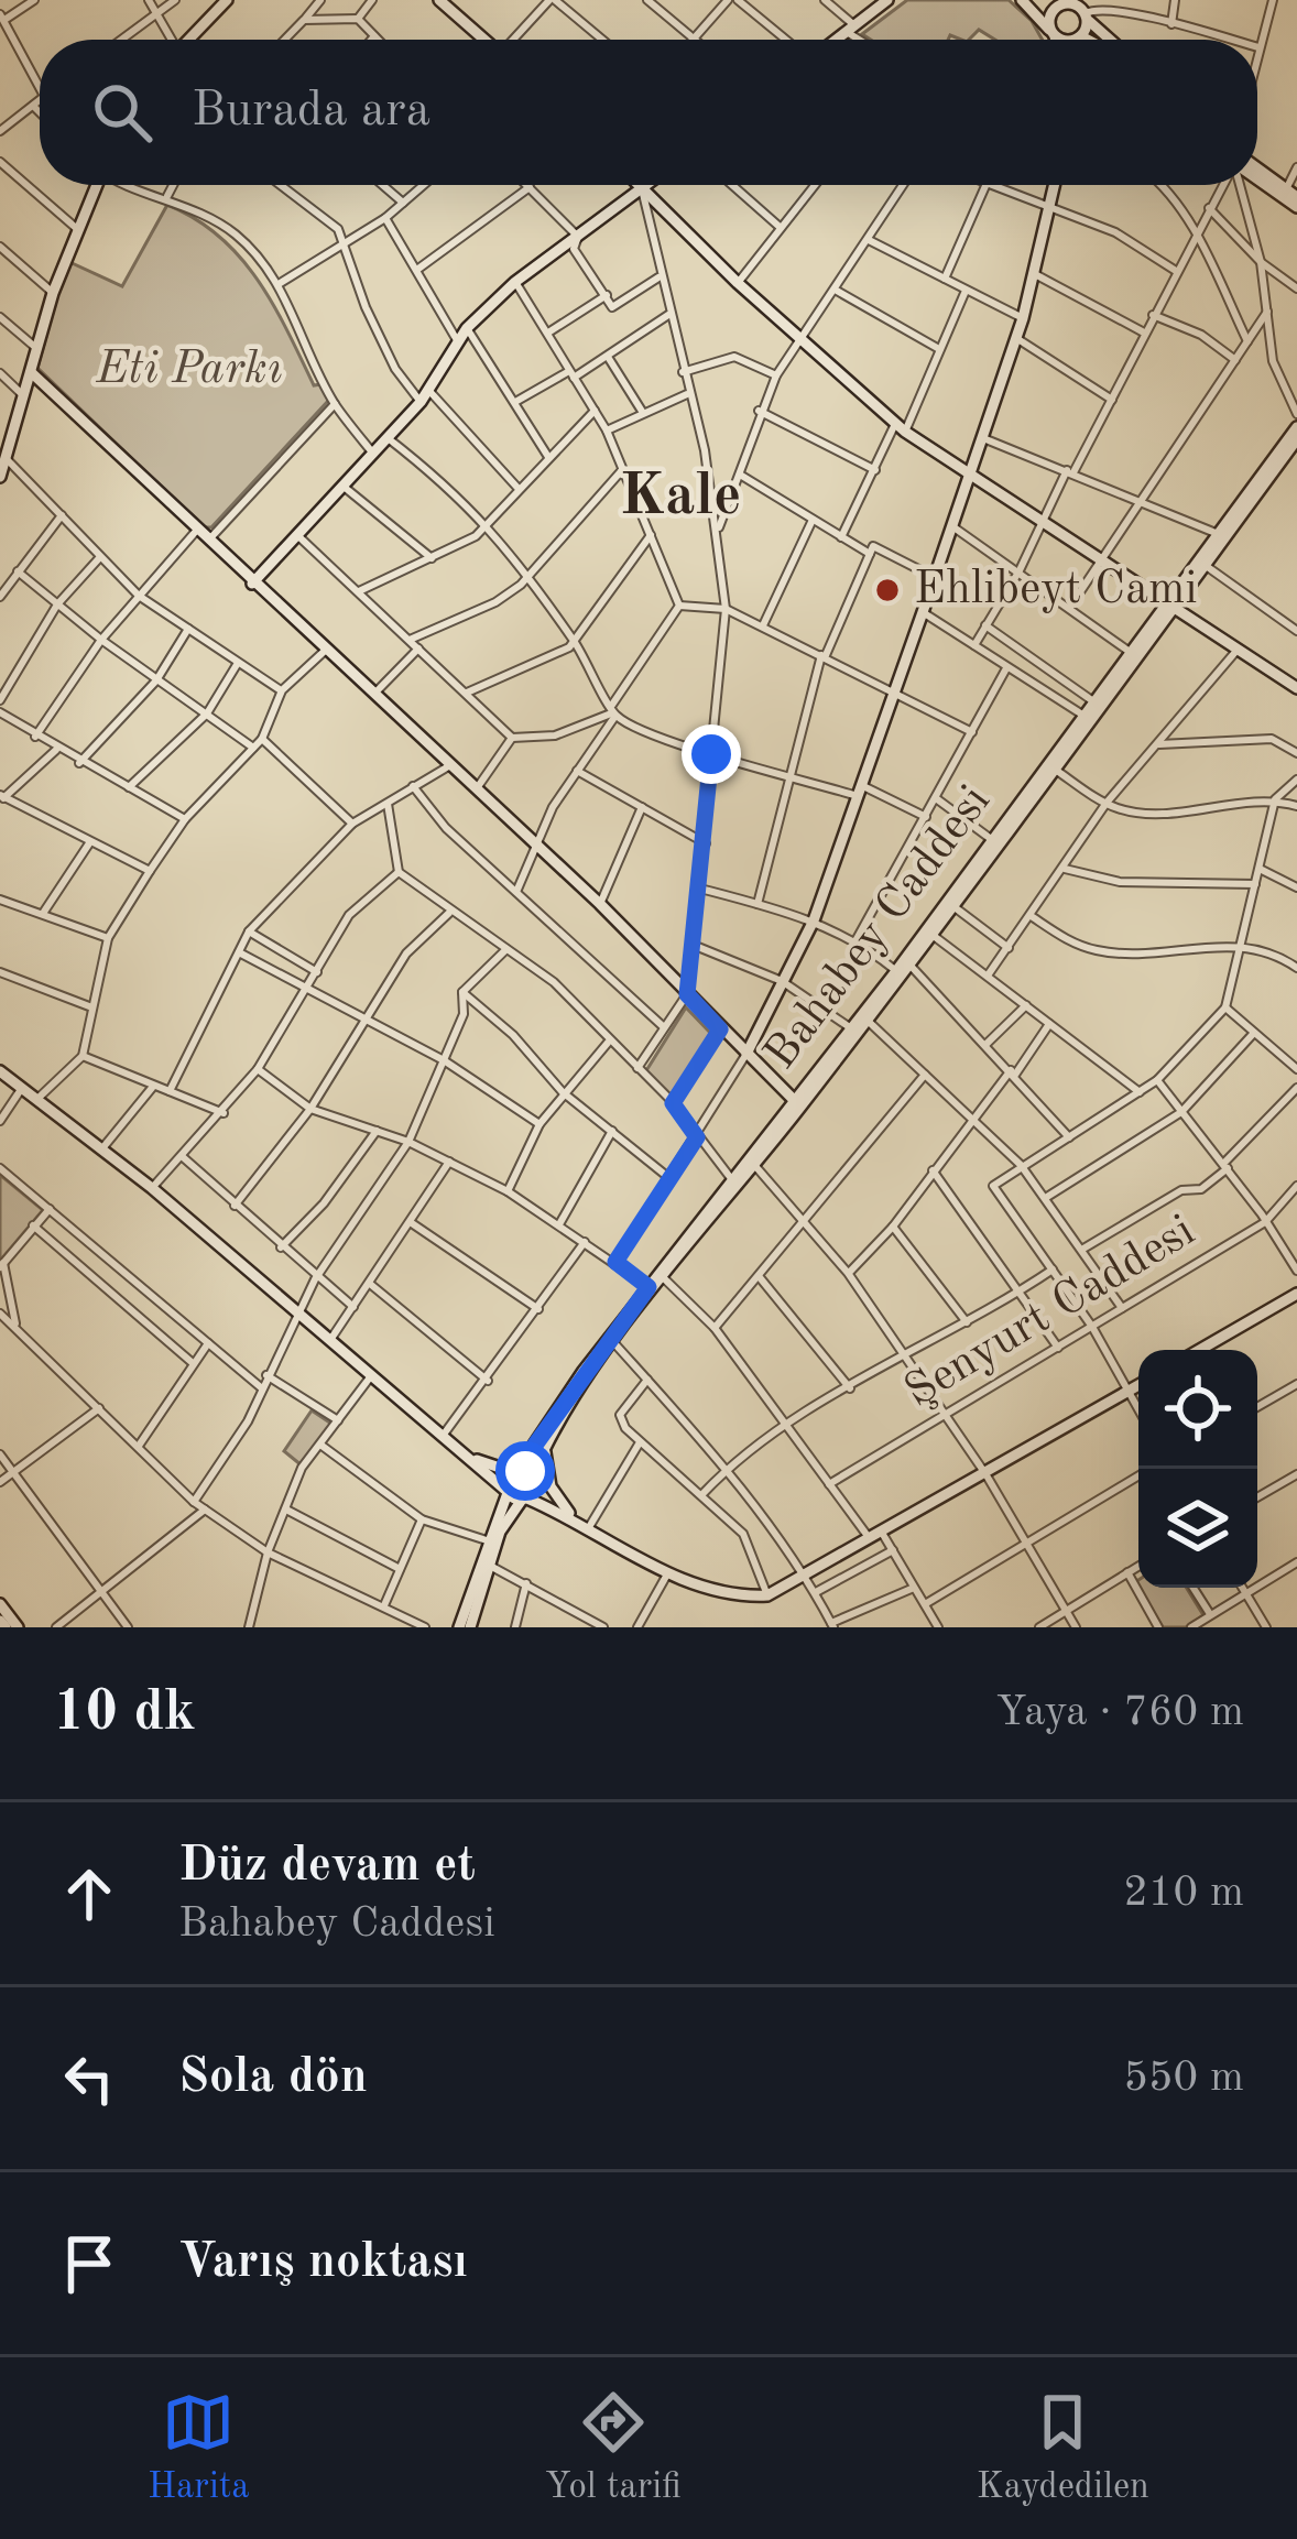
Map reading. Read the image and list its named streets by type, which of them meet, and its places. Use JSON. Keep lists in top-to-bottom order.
{
  "streets": {
    "street": ["Bahabey Caddesi", "Şenyurt Caddesi"]
  },
  "districts": ["Kale"],
  "parks": ["Eti Parkı"],
  "places": ["Ehlibeyt Cami"],
  "page": {
    "search": "Burada ara",
    "heading": ["10 dk", "Yaya · 760 m"],
    "list": [
      ["Düz devam et", "Bahabey Caddesi", "210 m"],
      ["Sola dön", "550 m"],
      "Varış noktası"
    ],
    "nav": ["Harita", "Yol tarifi", "Kaydedilen"]
  }
}
